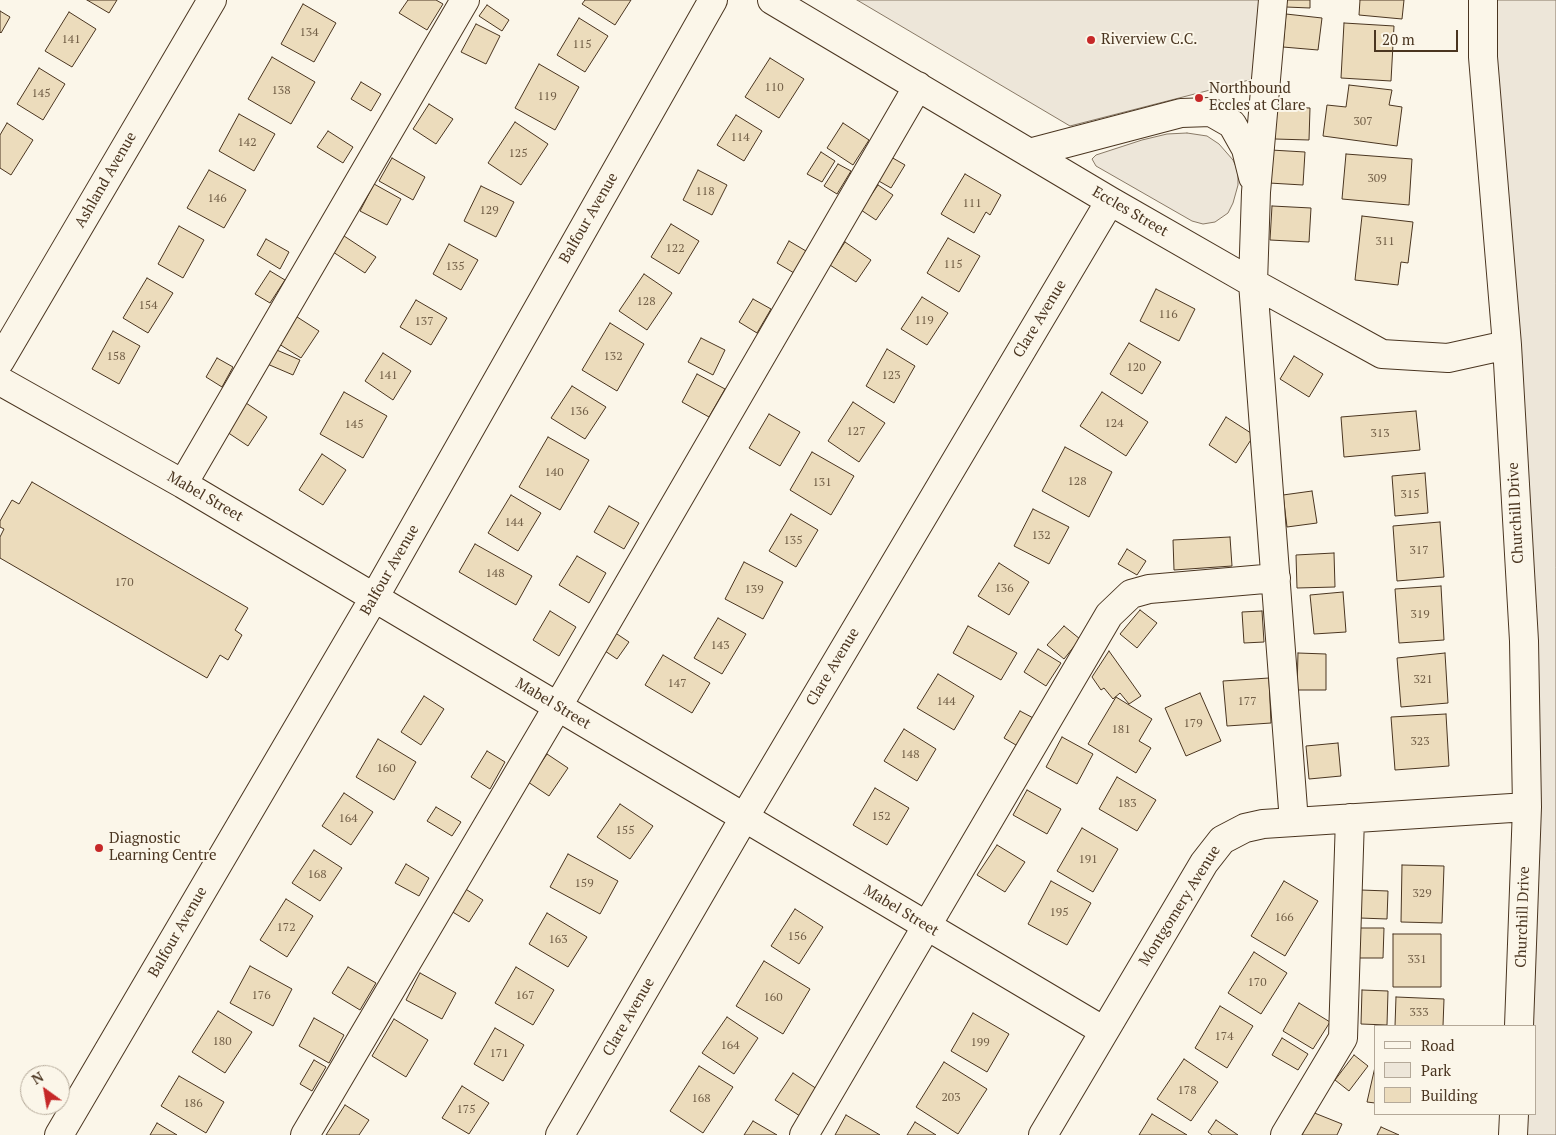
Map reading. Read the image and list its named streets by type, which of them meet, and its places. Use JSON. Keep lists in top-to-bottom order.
{
  "streets": {
    "street": [
      "Ashland Avenue",
      "Eccles Street",
      "Balfour Avenue",
      "Clare Avenue",
      "Mabel Street",
      "Churchill Drive",
      "Montgomery Avenue"
    ]
  },
  "crossings": [
    ["Eccles Street", "Clare Avenue"],
    ["Eccles Street", "Churchill Drive"],
    ["Balfour Avenue", "Mabel Street"],
    ["Clare Avenue", "Mabel Street"],
    ["Mabel Street", "Montgomery Avenue"],
    ["Churchill Drive", "Montgomery Avenue"]
  ],
  "places": ["Riverview C.C.", "Northbound Eccles at Clare", "Diagnostic Learning Centre"],
  "house_numbers": [
    "134",
    "141",
    "115",
    "110",
    "138",
    "145",
    "119",
    "307",
    "114",
    "142",
    "125",
    "309",
    "118",
    "146",
    "111",
    "129",
    "311",
    "122",
    "115",
    "135",
    "128",
    "154",
    "116",
    "119",
    "137",
    "158",
    "132",
    "120",
    "141",
    "123",
    "136",
    "124",
    "145",
    "127",
    "313",
    "140",
    "128",
    "131",
    "315",
    "144",
    "132",
    "135",
    "317",
    "148",
    "170",
    "136",
    "139",
    "319",
    "143",
    "321",
    "147",
    "144",
    "177",
    "179",
    "181",
    "323",
    "148",
    "160",
    "183",
    "152",
    "164",
    "155",
    "191",
    "168",
    "159",
    "329",
    "195",
    "166",
    "172",
    "156",
    "163",
    "331",
    "170",
    "176",
    "167",
    "160",
    "333",
    "174",
    "180",
    "199",
    "164",
    "171",
    "178",
    "203",
    "168",
    "186",
    "175"
  ],
  "legend": ["Road", "Park", "Building"],
  "scale_bar": "20 m",
  "north": "top left"
}
